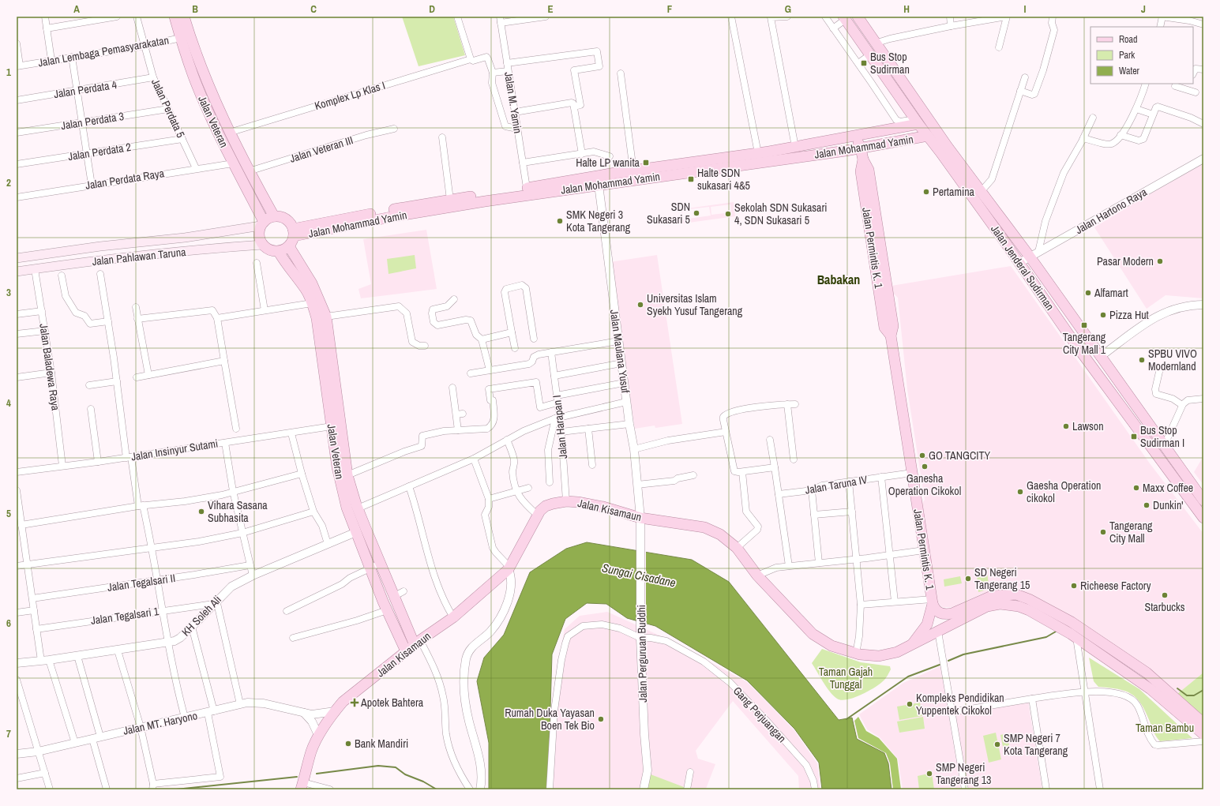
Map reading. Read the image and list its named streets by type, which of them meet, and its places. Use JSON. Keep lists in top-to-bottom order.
{
  "streets": {
    "main road": [
      "Jalan Veteran",
      "Jalan Mohammad Yamin",
      "Jalan Permintis K. 1",
      "Jalan Pahlawan Taruna",
      "Jalan Jenderal Sudirman",
      "Jalan Kisamaun"
    ],
    "street": [
      "Jalan Lembaga Pemasyarakatan",
      "Jalan Perdata 4",
      "Komplex Lp Klas I",
      "Jalan M. Yamin",
      "Jalan Perdata 5",
      "Jalan Perdata 3",
      "Jalan Veteran III",
      "Jalan Perdata 2",
      "Jalan Perdata Raya",
      "Jalan Hartono Raya",
      "Jalan Maulana Yusuf",
      "Jalan Baladewa Raya",
      "Jalan Harapan I",
      "Jalan Insinyur Sutami",
      "Jalan Taruna IV",
      "Jalan Tegalsari II",
      "Jalan Tegalsari 1",
      "KH Soleh Ali",
      "Jalan Perguruan Buddhi",
      "Gang Perjuangan",
      "Jalan MT. Haryono"
    ]
  },
  "crossings": [
    ["Jalan Lembaga Pemasyarakatan", "Jalan Perdata 5"],
    ["Jalan Lembaga Pemasyarakatan", "Jalan Veteran"],
    ["Jalan Perdata 4", "Jalan Perdata 5"],
    ["Komplex Lp Klas I", "Jalan Veteran"],
    ["Jalan M. Yamin", "Jalan Mohammad Yamin"],
    ["Jalan Perdata 5", "Jalan Perdata 3"],
    ["Jalan Perdata 5", "Jalan Perdata 2"],
    ["Jalan Perdata 5", "Jalan Perdata Raya"],
    ["Jalan Veteran", "Jalan Mohammad Yamin"],
    ["Jalan Veteran", "Jalan Veteran III"],
    ["Jalan Veteran", "Jalan Perdata Raya"],
    ["Jalan Veteran", "Jalan Pahlawan Taruna"],
    ["Jalan Veteran", "Jalan Insinyur Sutami"],
    ["Jalan Veteran", "Jalan Kisamaun"],
    ["Jalan Veteran", "KH Soleh Ali"],
    ["Jalan Mohammad Yamin", "Jalan Permintis K. 1"],
    ["Jalan Mohammad Yamin", "Jalan Pahlawan Taruna"],
    ["Jalan Mohammad Yamin", "Jalan Jenderal Sudirman"],
    ["Jalan Mohammad Yamin", "Jalan Maulana Yusuf"],
    ["Jalan Hartono Raya", "Jalan Jenderal Sudirman"],
    ["Jalan Permintis K. 1", "Jalan Taruna IV"],
    ["Jalan Permintis K. 1", "Jalan Kisamaun"],
    ["Jalan Pahlawan Taruna", "Jalan Baladewa Raya"],
    ["Jalan Maulana Yusuf", "Jalan Kisamaun"],
    ["Jalan Maulana Yusuf", "Jalan Perguruan Buddhi"],
    ["Jalan Baladewa Raya", "Jalan Insinyur Sutami"],
    ["Jalan Harapan I", "Jalan Kisamaun"],
    ["Jalan Kisamaun", "Jalan Perguruan Buddhi"],
    ["Jalan Kisamaun", "Jalan MT. Haryono"],
    ["Jalan Tegalsari 1", "KH Soleh Ali"],
    ["Jalan Perguruan Buddhi", "Gang Perjuangan"]
  ],
  "districts": ["Babakan"],
  "water": ["Sungai Cisadane"],
  "parks": ["Taman Gajah Tunggal", "Taman Bambu"],
  "places": {
    "transit": [
      "Bus Stop Sudirman",
      "Halte LP wanita",
      "Halte SDN sukasari 4&5",
      "Tangerang City Mall 1",
      "Bus Stop Sudirman I"
    ],
    "other": [
      "Pertamina",
      "SDN Sukasari 5",
      "Sekolah SDN Sukasari 4, SDN Sukasari 5",
      "SMK Negeri 3 Kota Tangerang",
      "Pasar Modern",
      "Alfamart",
      "Universitas Islam Syekh Yusuf Tangerang",
      "Pizza Hut",
      "SPBU VIVO Modernland",
      "Lawson",
      "GO TANGCITY",
      "Ganesha Operation Cikokol",
      "Maxx Coffee",
      "Gaesha Operation cikokol",
      "Dunkin'",
      "Vihara Sasana Subhasita",
      "Tangerang City Mall",
      "SD Negeri Tangerang 15",
      "Richeese Factory",
      "Starbucks",
      "Kompleks Pendidikan Yuppentek Cikokol",
      "Rumah Duka Yayasan Boen Tek Bio",
      "Bank Mandiri",
      "SMP Negeri 7 Kota Tangerang",
      "SMP Negeri Tangerang 13"
    ],
    "health": ["Apotek Bahtera"]
  },
  "legend": ["Road", "Park", "Water"],
  "grid": {
    "columns": [
      "A",
      "B",
      "C",
      "D",
      "E",
      "F",
      "G",
      "H",
      "I",
      "J"
    ],
    "rows": [
      "1",
      "2",
      "3",
      "4",
      "5",
      "6",
      "7"
    ]
  }
}
